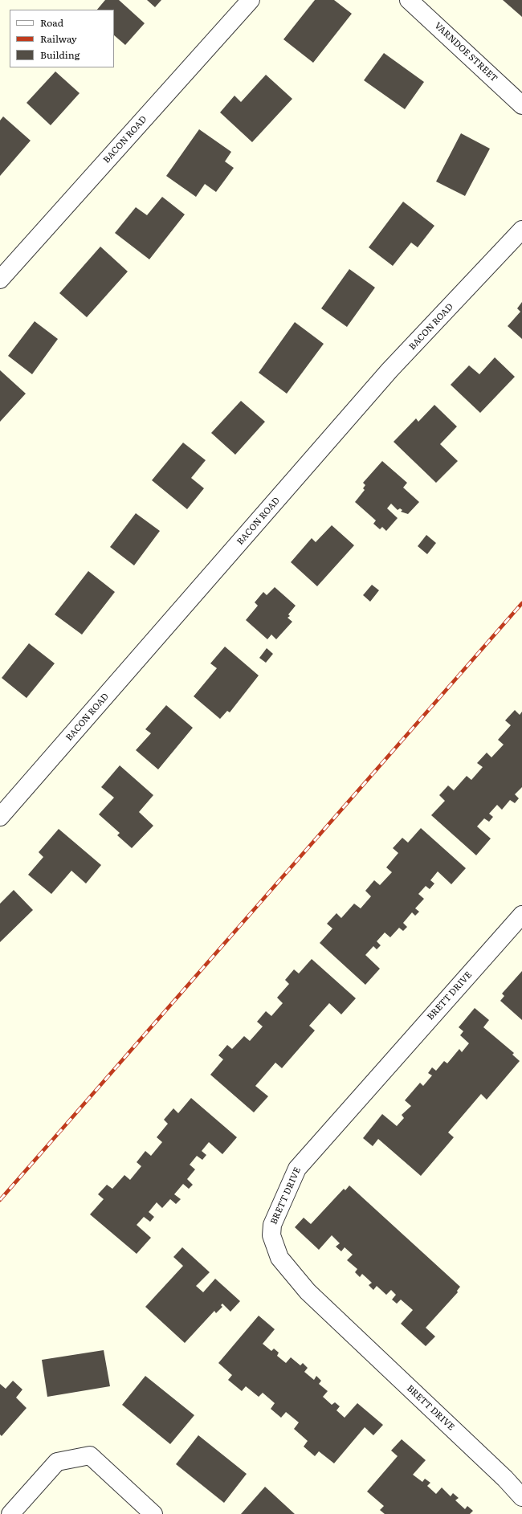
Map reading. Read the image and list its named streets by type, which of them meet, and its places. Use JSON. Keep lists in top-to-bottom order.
{
  "streets": {
    "street": ["VARNDOE STREET", "BACON ROAD", "BRETT DRIVE"]
  },
  "legend": ["Road", "Railway", "Building"]
}
